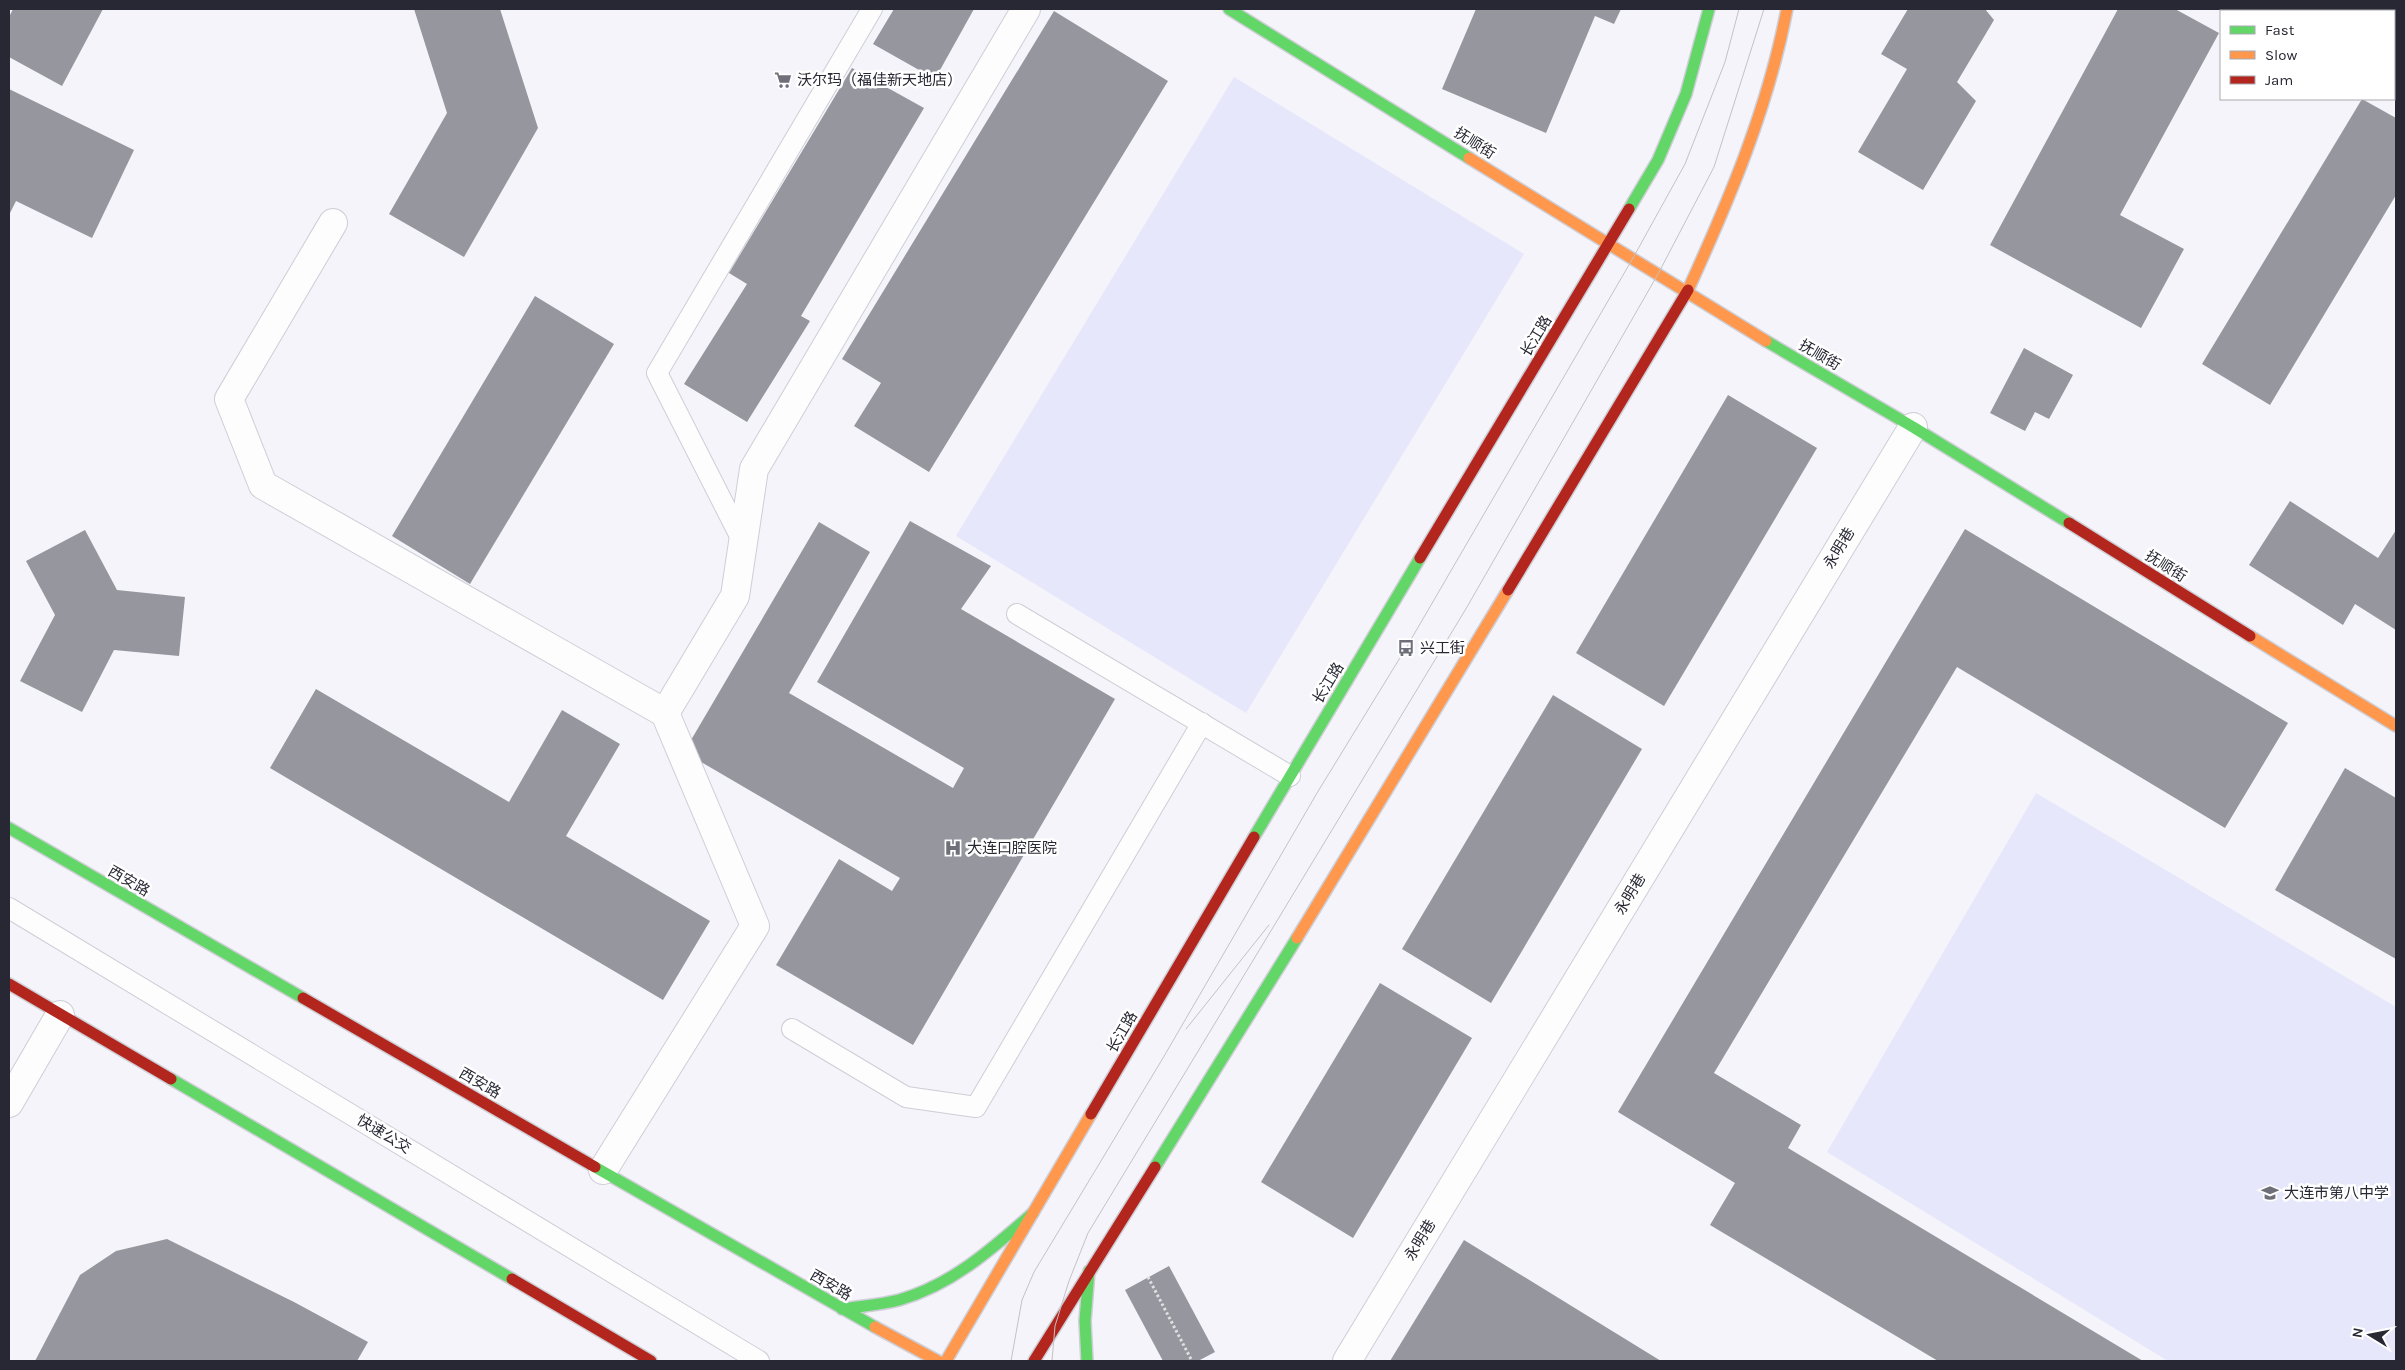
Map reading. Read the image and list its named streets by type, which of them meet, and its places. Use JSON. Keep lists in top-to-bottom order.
{
  "streets": {
    "main road": ["抚顺街", "长江路", "西安路"],
    "street": ["永明巷"],
    "lane": ["快速公交"]
  },
  "crossings": [
    ["抚顺街", "长江路"],
    ["抚顺街", "永明巷"]
  ],
  "places": {
    "supermarket": ["沃尔玛（福佳新天地店）"],
    "bus stop": ["兴工街"],
    "hospital": ["大连口腔医院"],
    "school or university": ["大连市第八中学"]
  },
  "legend": ["Fast", "Slow", "Jam"],
  "north": "left"
}
